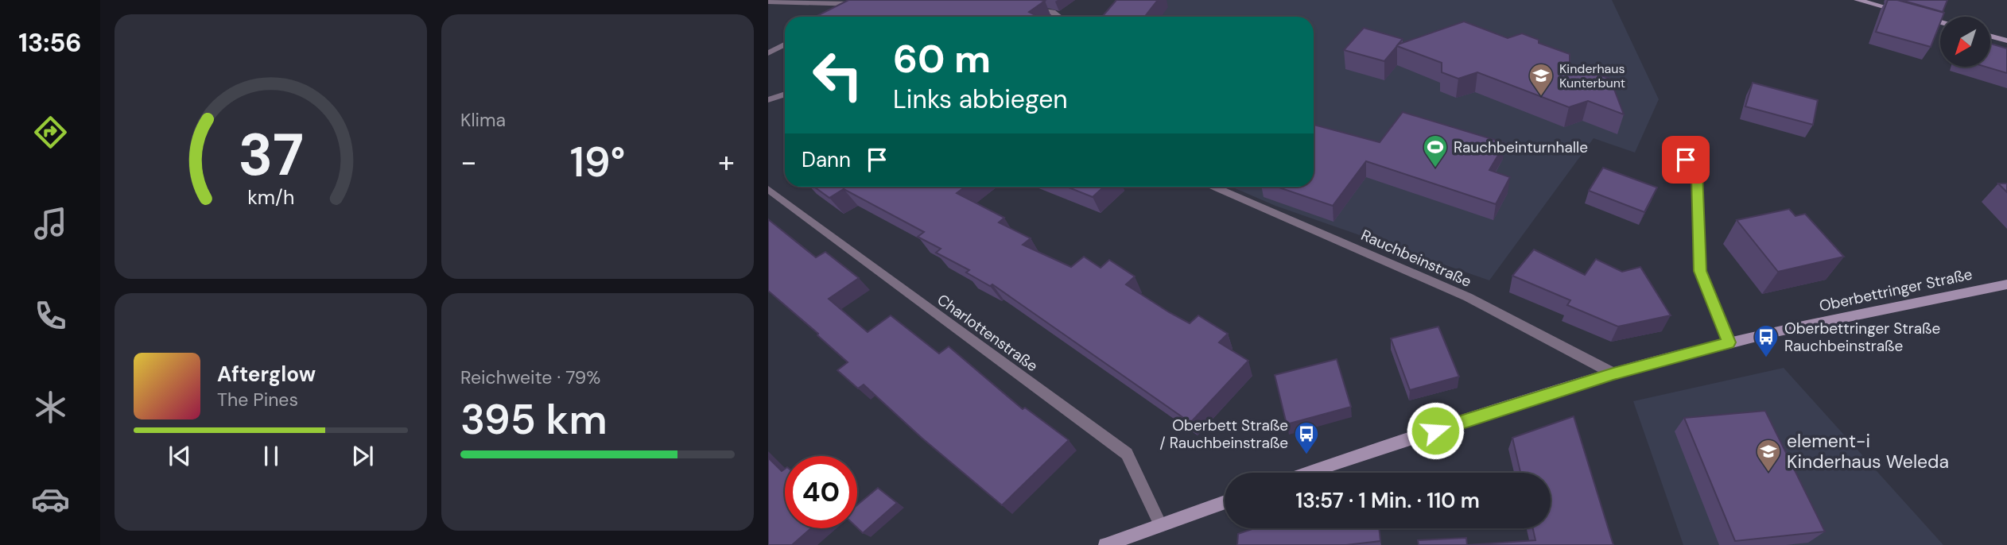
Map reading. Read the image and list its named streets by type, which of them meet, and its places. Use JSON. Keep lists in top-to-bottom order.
{
  "streets": {
    "street": ["Rauchbeinstraße", "Oberbettringer Straße", "Charlottenstraße"]
  },
  "crossings": [
    ["Rauchbeinstraße", "Oberbettringer Straße"]
  ],
  "places": {
    "school or university": ["Kinderhaus Kunterbunt", "element-i Kinderhaus Weleda"],
    "sports": ["Rauchbeinturnhalle"],
    "bus stop": ["Oberbettringer Straße Rauchbeinstraße", "Oberbett Straße / Rauchbeinstraße"]
  },
  "north": "bottom left",
  "page": {
    "tabs": "13:56",
    "tile": [
      "Klima",
      ["Reichweite · 79%", "395 km"]
    ],
    "turn": ["60 m", "Links abbiegen"],
    "then": "Dann",
    "heat": ["−", "19°", "+"],
    "song": ["Afterglow", "The Pines"],
    "limit": "40",
    "trip": "13:57 · 1 Min. · 110 m",
    "gauge": ["37", "km/h"]
  }
}
